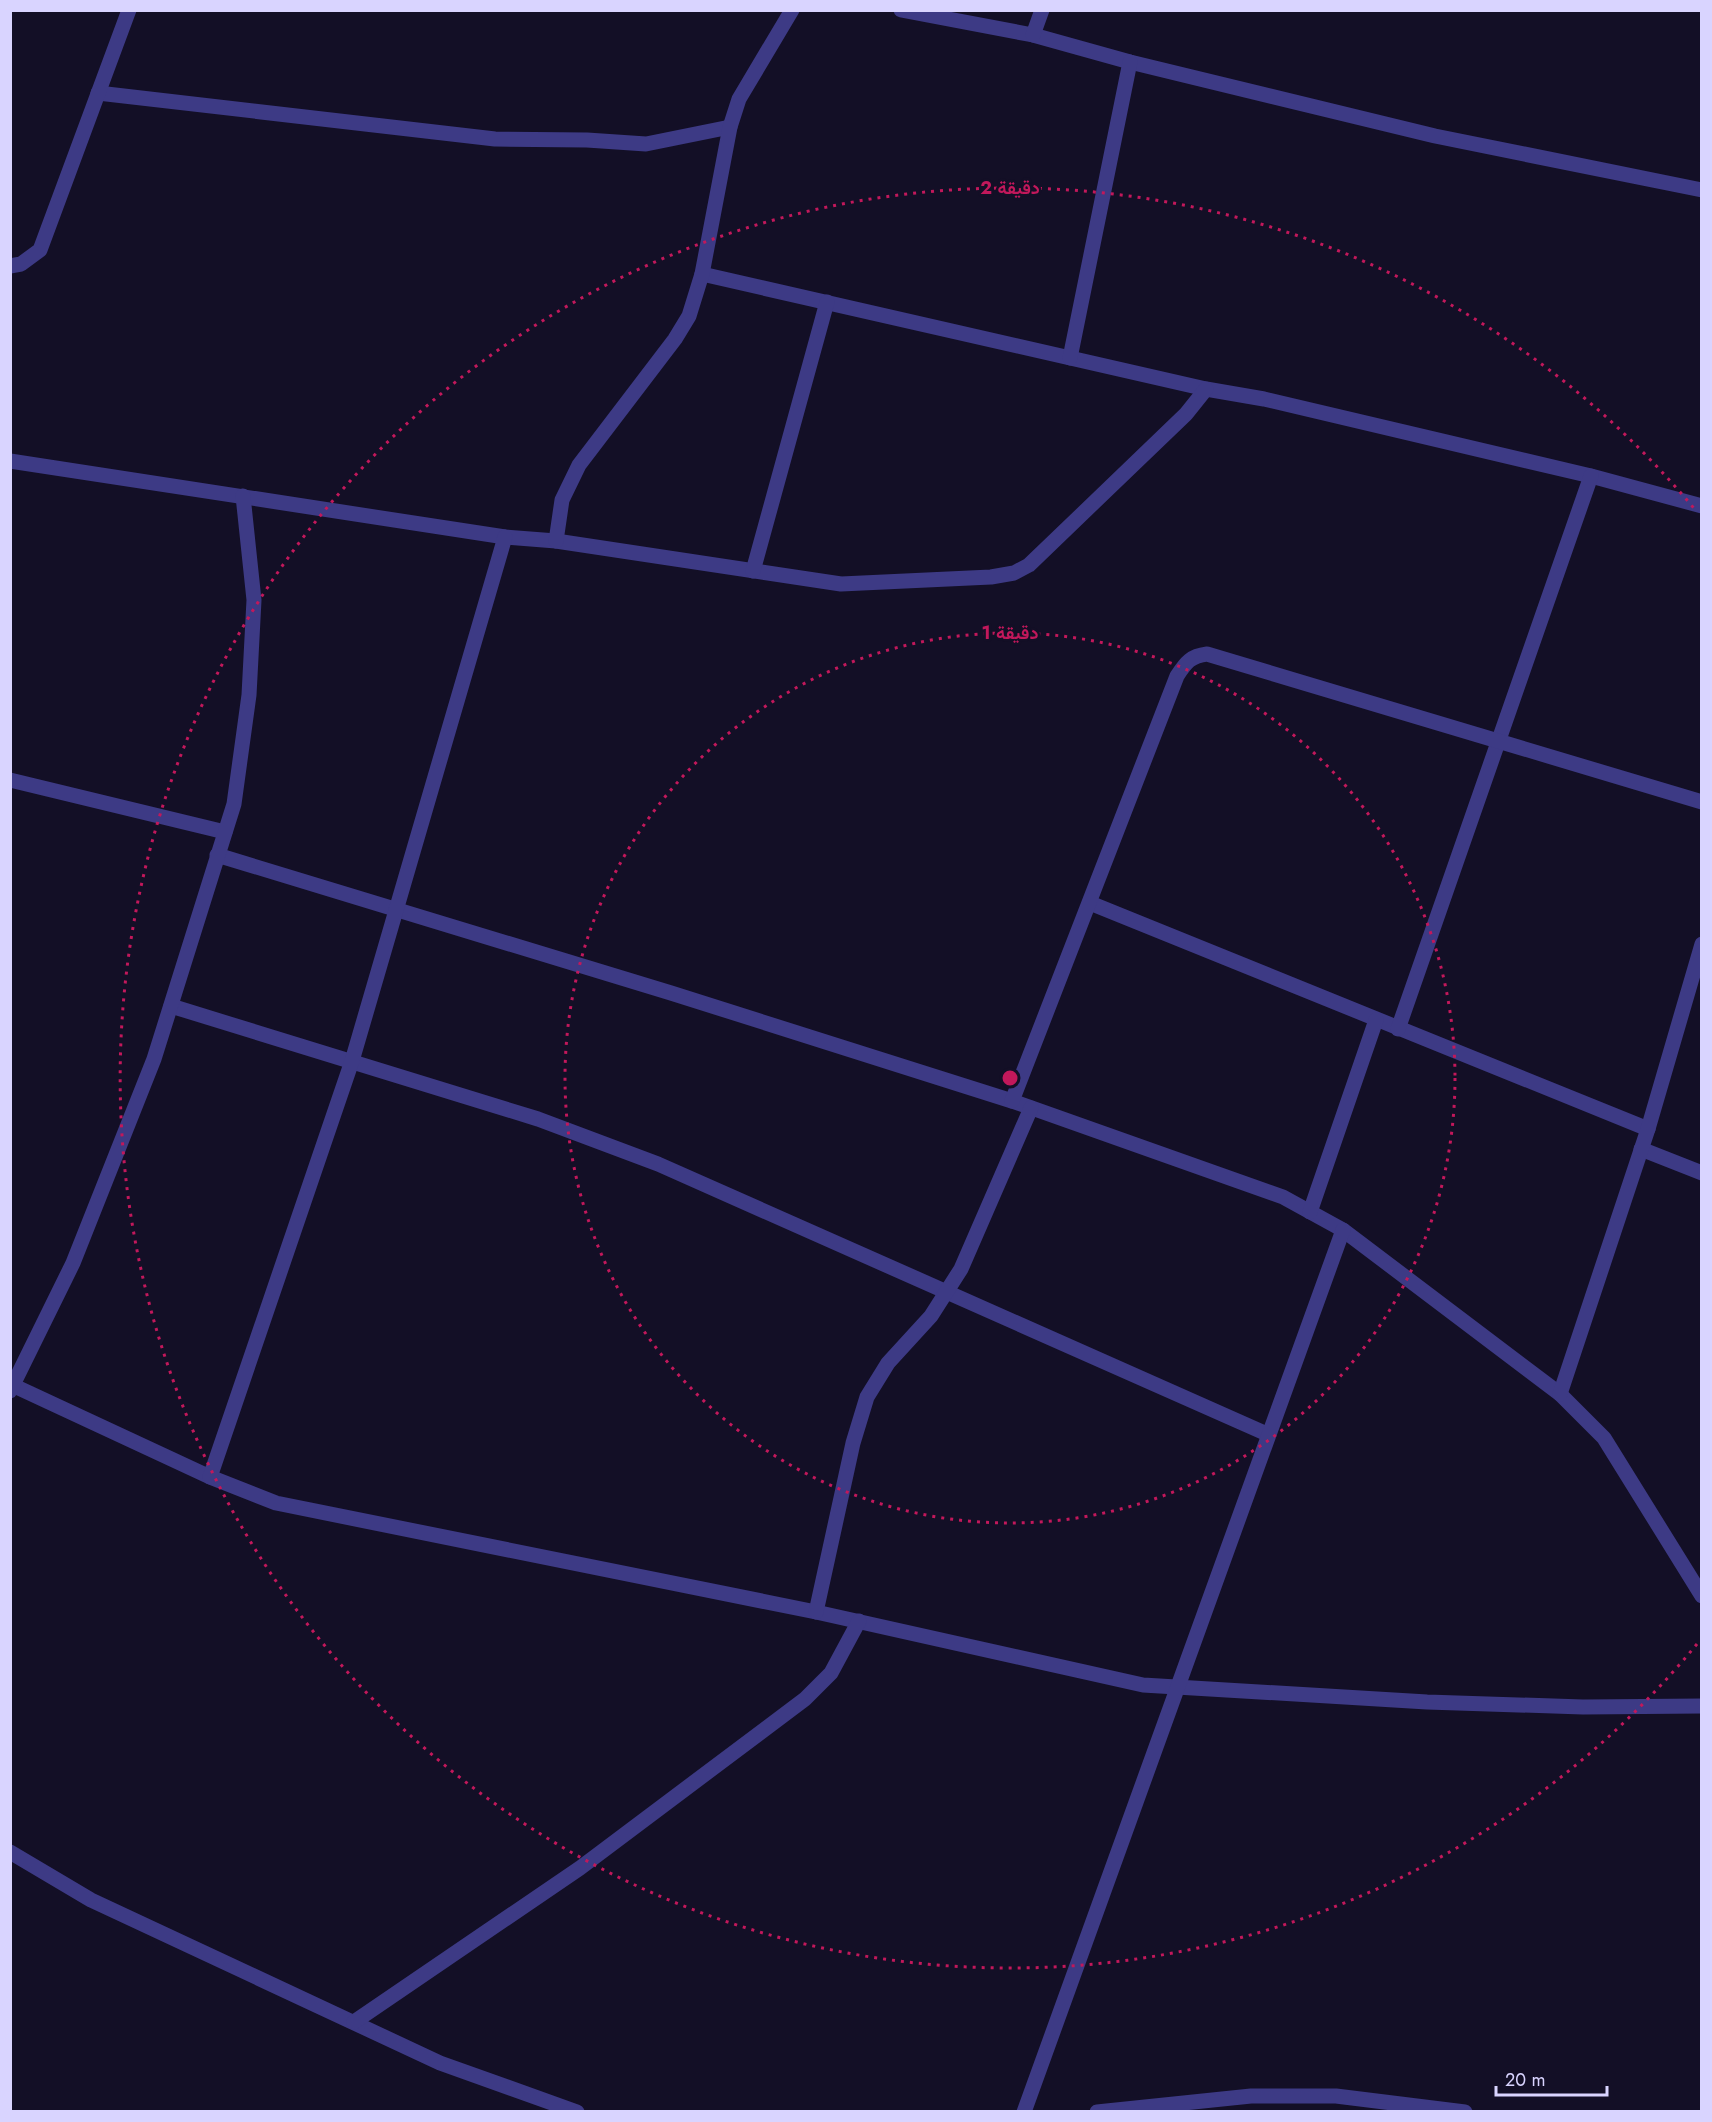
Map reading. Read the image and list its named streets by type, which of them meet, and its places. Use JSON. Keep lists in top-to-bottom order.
{
  "scale_bar": "20 m",
  "rings": ["2 دقيقة", "1 دقيقة"]
}
